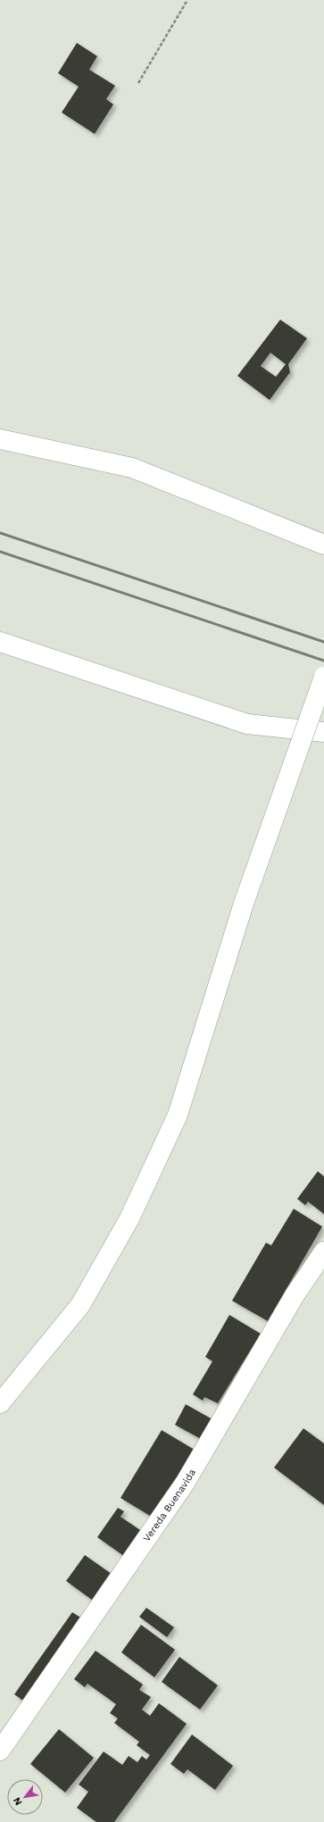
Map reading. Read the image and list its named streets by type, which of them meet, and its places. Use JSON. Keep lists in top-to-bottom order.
{
  "streets": {
    "street": ["Vereda Buenavida"]
  },
  "north": "bottom left"
}
